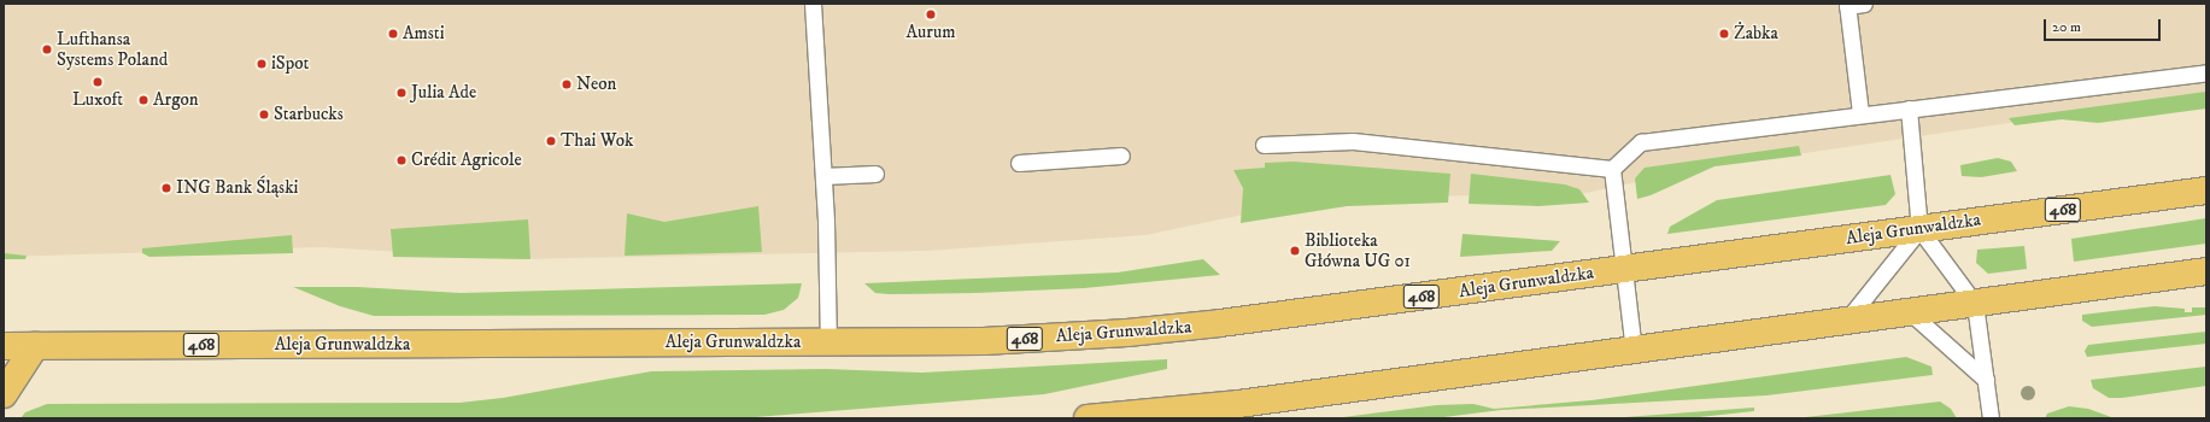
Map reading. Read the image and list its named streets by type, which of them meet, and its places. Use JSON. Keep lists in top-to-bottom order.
{
  "streets": {
    "main road": ["468", "Aleja Grunwaldzka"]
  },
  "places": [
    "Aurum",
    "Amsti",
    "Żabka",
    "Lufthansa Systems Poland",
    "iSpot",
    "Luxoft",
    "Neon",
    "Julia Ade",
    "Argon",
    "Starbucks",
    "Thai Wok",
    "Crédit Agricole",
    "ING Bank Śląski",
    "Biblioteka Główna UG 01"
  ],
  "scale_bar": "20 m"
}
